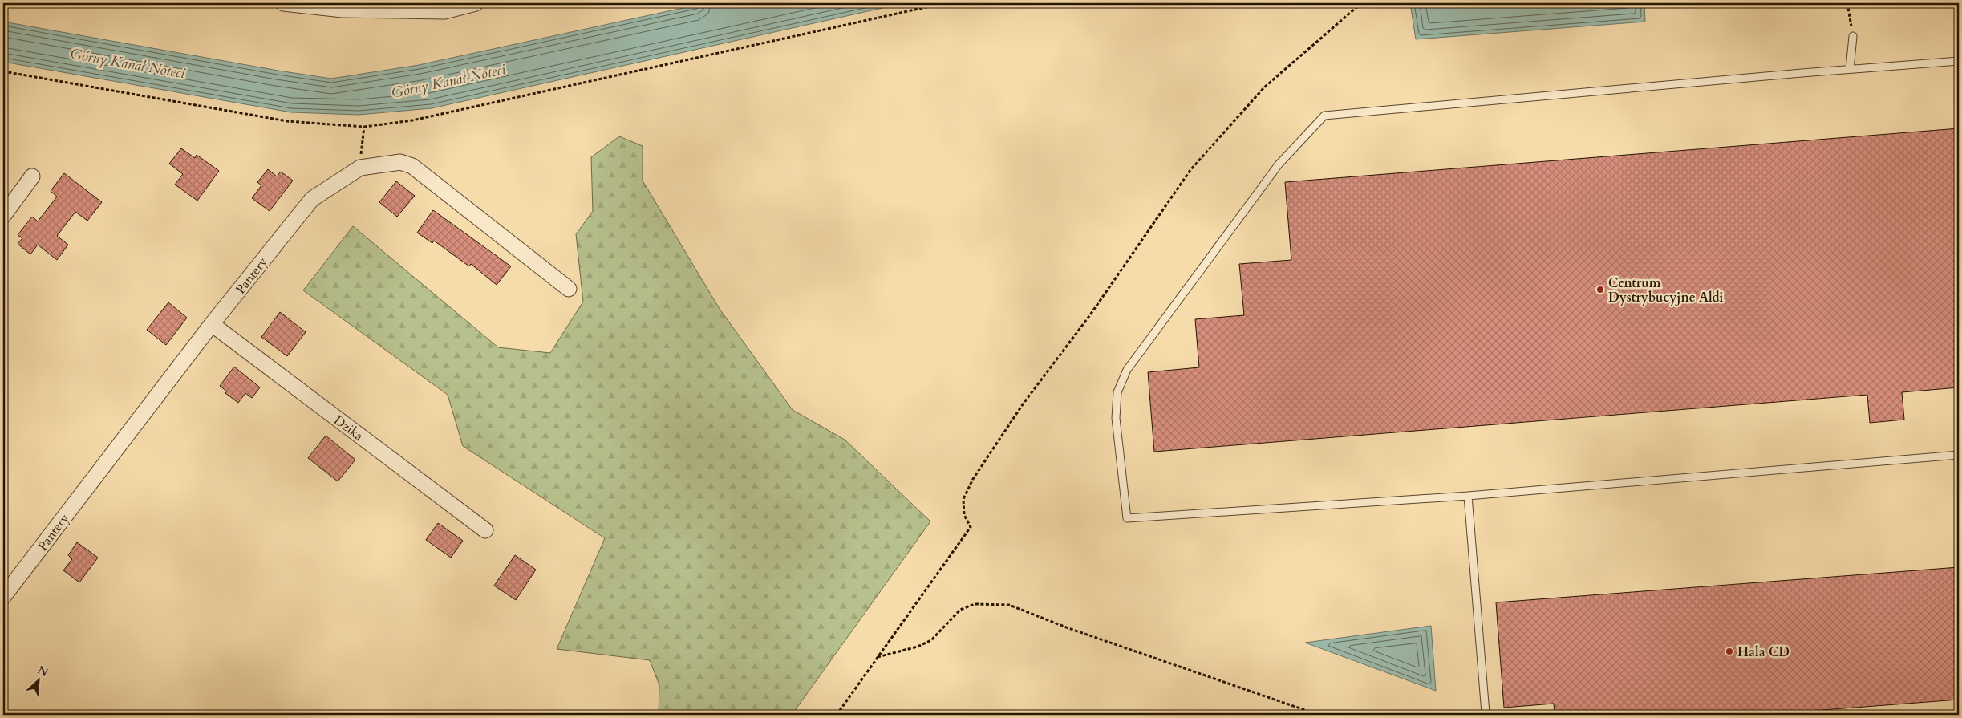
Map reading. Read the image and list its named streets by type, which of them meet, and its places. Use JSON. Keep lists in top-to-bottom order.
{
  "streets": {
    "street": ["Pantery", "Dzika"]
  },
  "crossings": [
    ["Pantery", "Dzika"]
  ],
  "water": ["Górny Kanał Noteci"],
  "places": ["Centrum Dystrybucyjne Aldi", "Hala CD"],
  "north": "top right"
}
